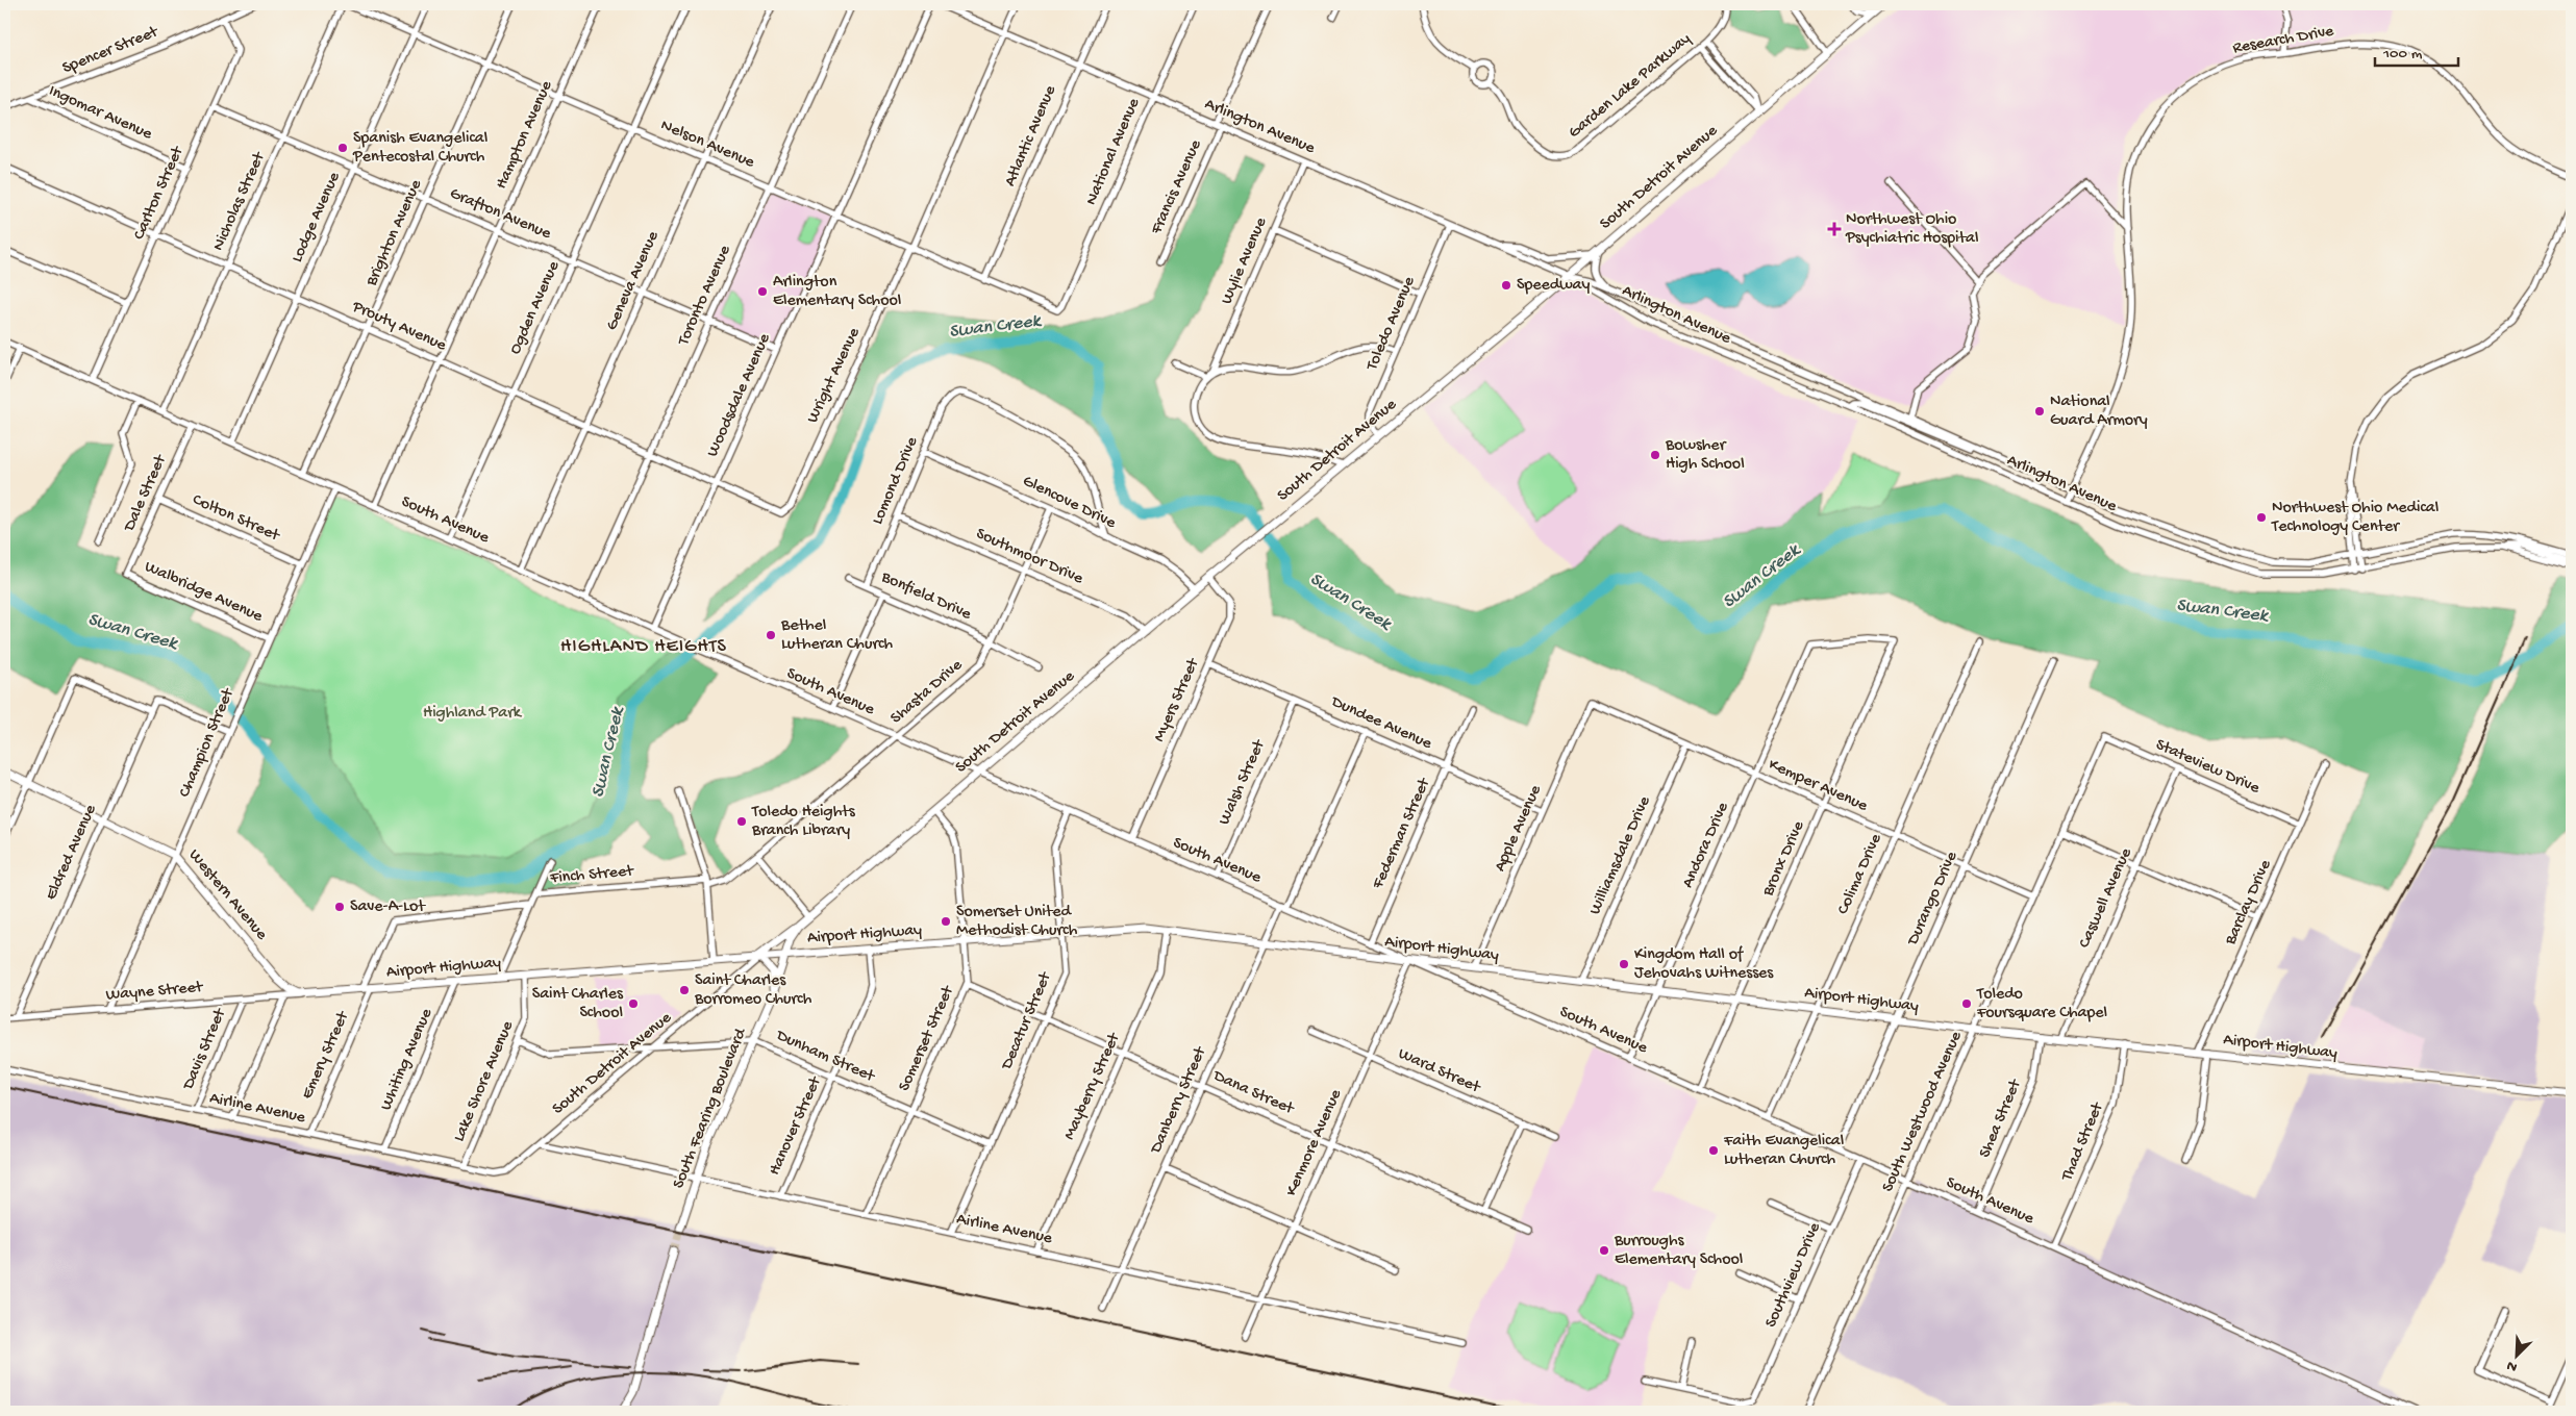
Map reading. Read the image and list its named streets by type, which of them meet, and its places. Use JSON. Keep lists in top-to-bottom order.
{
  "streets": {
    "main road": [
      "South Detroit Avenue",
      "Western Avenue",
      "Airport Highway",
      "South Fearing Boulevard"
    ],
    "street": [
      "Research Drive",
      "Spencer Street",
      "Garden Lake Parkway",
      "Ingomar Avenue",
      "Arlington Avenue",
      "Hampton Avenue",
      "Atlantic Avenue",
      "Nelson Avenue",
      "National Avenue",
      "Francis Avenue",
      "Carlton Street",
      "Nicholas Street",
      "Grafton Avenue",
      "Lodge Avenue",
      "Brighton Avenue",
      "Wylie Avenue",
      "Geneva Avenue",
      "Toronto Avenue",
      "Ogden Avenue",
      "Toledo Avenue",
      "Prouty Avenue",
      "Wright Avenue",
      "Woodsdale Avenue",
      "Lomond Drive",
      "Dale Street",
      "Glencove Drive",
      "Colton Street",
      "South Avenue",
      "Southmoor Drive",
      "Walbridge Avenue",
      "Bonfield Drive",
      "Shasta Drive",
      "Myers Street",
      "Dundee Avenue",
      "Champion Street",
      "Stateview Drive",
      "Walsh Street",
      "Kemper Avenue",
      "Apple Avenue",
      "Federman Street",
      "Andora Drive",
      "Eldred Avenue",
      "Williamsdale Drive",
      "Bronx Drive",
      "Colima Drive",
      "Finch Street",
      "Durango Drive",
      "Caswell Avenue",
      "Barclay Drive",
      "Wayne Street",
      "Decatur Street",
      "Somerset Street",
      "Davis Street",
      "Emery Street",
      "Dunham Street",
      "Whiting Avenue",
      "Ward Street",
      "Lake Shore Avenue",
      "Mayberry Street",
      "Dana Street",
      "Danberry Street",
      "Airline Avenue",
      "South Westwood Avenue",
      "Shea Street",
      "Hanover Street",
      "Thad Street",
      "Kenmore Avenue",
      "Southview Drive"
    ]
  },
  "crossings": [
    ["Research Drive", "Arlington Avenue"],
    ["Spencer Street", "Ingomar Avenue"],
    ["Spencer Street", "Carlton Street"],
    ["Ingomar Avenue", "Carlton Street"],
    ["Arlington Avenue", "Atlantic Avenue"],
    ["Arlington Avenue", "National Avenue"],
    ["Arlington Avenue", "South Detroit Avenue"],
    ["Arlington Avenue", "Francis Avenue"],
    ["Arlington Avenue", "Wylie Avenue"],
    ["Arlington Avenue", "Toledo Avenue"],
    ["Arlington Avenue", "Wright Avenue"],
    ["Hampton Avenue", "Nelson Avenue"],
    ["Hampton Avenue", "Grafton Avenue"],
    ["Hampton Avenue", "Prouty Avenue"],
    ["Hampton Avenue", "South Avenue"],
    ["Atlantic Avenue", "Nelson Avenue"],
    ["Nelson Avenue", "National Avenue"],
    ["Nelson Avenue", "Nicholas Street"],
    ["Nelson Avenue", "Lodge Avenue"],
    ["Nelson Avenue", "Brighton Avenue"],
    ["Nelson Avenue", "Geneva Avenue"],
    ["Nelson Avenue", "Toronto Avenue"],
    ["Nelson Avenue", "Ogden Avenue"],
    ["Nelson Avenue", "Wright Avenue"],
    ["Nelson Avenue", "Woodsdale Avenue"],
    ["South Detroit Avenue", "Toledo Avenue"],
    ["South Detroit Avenue", "Glencove Drive"],
    ["South Detroit Avenue", "South Avenue"],
    ["South Detroit Avenue", "Southmoor Drive"],
    ["South Detroit Avenue", "Myers Street"],
    ["South Detroit Avenue", "Airport Highway"],
    ["South Detroit Avenue", "Somerset Street"],
    ["South Detroit Avenue", "Dunham Street"],
    ["South Detroit Avenue", "Airline Avenue"],
    ["South Detroit Avenue", "South Fearing Boulevard"],
    ["Carlton Street", "Grafton Avenue"],
    ["Carlton Street", "Prouty Avenue"],
    ["Carlton Street", "South Avenue"],
    ["Nicholas Street", "Grafton Avenue"],
    ["Nicholas Street", "Prouty Avenue"],
    ["Nicholas Street", "South Avenue"],
    ["Grafton Avenue", "Lodge Avenue"],
    ["Grafton Avenue", "Brighton Avenue"],
    ["Grafton Avenue", "Geneva Avenue"],
    ["Grafton Avenue", "Toronto Avenue"],
    ["Grafton Avenue", "Ogden Avenue"],
    ["Grafton Avenue", "Woodsdale Avenue"],
    ["Lodge Avenue", "Prouty Avenue"],
    ["Lodge Avenue", "South Avenue"],
    ["Brighton Avenue", "Prouty Avenue"],
    ["Brighton Avenue", "South Avenue"],
    ["Geneva Avenue", "Prouty Avenue"],
    ["Geneva Avenue", "South Avenue"],
    ["Toronto Avenue", "Prouty Avenue"],
    ["Toronto Avenue", "South Avenue"],
    ["Ogden Avenue", "Prouty Avenue"],
    ["Ogden Avenue", "South Avenue"],
    ["Prouty Avenue", "Wright Avenue"],
    ["Prouty Avenue", "Woodsdale Avenue"],
    ["Woodsdale Avenue", "South Avenue"],
    ["Lomond Drive", "Glencove Drive"],
    ["Lomond Drive", "Southmoor Drive"],
    ["Lomond Drive", "Bonfield Drive"],
    ["Dale Street", "Colton Street"],
    ["Dale Street", "South Avenue"],
    ["Dale Street", "Walbridge Avenue"],
    ["Glencove Drive", "Shasta Drive"],
    ["Colton Street", "Champion Street"],
    ["South Avenue", "Shasta Drive"],
    ["South Avenue", "Myers Street"],
    ["South Avenue", "Champion Street"],
    ["South Avenue", "Walsh Street"],
    ["South Avenue", "Federman Street"],
    ["South Avenue", "Andora Drive"],
    ["South Avenue", "Bronx Drive"],
    ["South Avenue", "Colima Drive"],
    ["South Avenue", "Durango Drive"],
    ["South Avenue", "Airport Highway"],
    ["South Avenue", "Decatur Street"],
    ["South Avenue", "Danberry Street"],
    ["South Avenue", "South Westwood Avenue"],
    ["South Avenue", "Shea Street"],
    ["South Avenue", "Thad Street"],
    ["South Avenue", "Kenmore Avenue"],
    ["South Avenue", "Southview Drive"],
    ["Southmoor Drive", "Shasta Drive"],
    ["Walbridge Avenue", "Champion Street"],
    ["Bonfield Drive", "Shasta Drive"],
    ["Shasta Drive", "Finch Street"],
    ["Myers Street", "Dundee Avenue"],
    ["Dundee Avenue", "Walsh Street"],
    ["Dundee Avenue", "Apple Avenue"],
    ["Dundee Avenue", "Federman Street"],
    ["Dundee Avenue", "Danberry Street"],
    ["Champion Street", "Eldred Avenue"],
    ["Champion Street", "Western Avenue"],
    ["Champion Street", "Wayne Street"],
    ["Stateview Drive", "Caswell Avenue"],
    ["Stateview Drive", "Barclay Drive"],
    ["Stateview Drive", "South Westwood Avenue"],
    ["Kemper Avenue", "Apple Avenue"],
    ["Kemper Avenue", "Andora Drive"],
    ["Kemper Avenue", "Williamsdale Drive"],
    ["Kemper Avenue", "Bronx Drive"],
    ["Kemper Avenue", "Colima Drive"],
    ["Kemper Avenue", "Durango Drive"],
    ["Kemper Avenue", "South Westwood Avenue"],
    ["Apple Avenue", "Airport Highway"],
    ["Andora Drive", "Bronx Drive"],
    ["Andora Drive", "Airport Highway"],
    ["Eldred Avenue", "Western Avenue"],
    ["Eldred Avenue", "Wayne Street"],
    ["Williamsdale Drive", "Airport Highway"],
    ["Bronx Drive", "Airport Highway"],
    ["Colima Drive", "Airport Highway"],
    ["Finch Street", "Airport Highway"],
    ["Western Avenue", "Airport Highway"],
    ["Western Avenue", "Wayne Street"],
    ["Durango Drive", "Airport Highway"],
    ["Caswell Avenue", "Airport Highway"],
    ["Barclay Drive", "Airport Highway"],
    ["Airport Highway", "Wayne Street"],
    ["Airport Highway", "Decatur Street"],
    ["Airport Highway", "Somerset Street"],
    ["Airport Highway", "Emery Street"],
    ["Airport Highway", "Whiting Avenue"],
    ["Airport Highway", "Lake Shore Avenue"],
    ["Airport Highway", "Mayberry Street"],
    ["Airport Highway", "Danberry Street"],
    ["Airport Highway", "South Fearing Boulevard"],
    ["Airport Highway", "South Westwood Avenue"],
    ["Airport Highway", "Shea Street"],
    ["Airport Highway", "Hanover Street"],
    ["Airport Highway", "Thad Street"],
    ["Airport Highway", "Kenmore Avenue"],
    ["Wayne Street", "Davis Street"],
    ["Decatur Street", "Dunham Street"],
    ["Decatur Street", "Dana Street"],
    ["Decatur Street", "Airline Avenue"],
    ["Somerset Street", "Dunham Street"],
    ["Somerset Street", "Dana Street"],
    ["Somerset Street", "Airline Avenue"],
    ["Davis Street", "Airline Avenue"],
    ["Emery Street", "Airline Avenue"],
    ["Dunham Street", "Lake Shore Avenue"],
    ["Dunham Street", "South Fearing Boulevard"],
    ["Dunham Street", "Hanover Street"],
    ["Whiting Avenue", "Airline Avenue"],
    ["Ward Street", "Kenmore Avenue"],
    ["Lake Shore Avenue", "Airline Avenue"],
    ["Mayberry Street", "Dana Street"],
    ["Mayberry Street", "Airline Avenue"],
    ["Dana Street", "Danberry Street"],
    ["Dana Street", "Kenmore Avenue"],
    ["Danberry Street", "Airline Avenue"],
    ["Airline Avenue", "South Fearing Boulevard"],
    ["Airline Avenue", "Hanover Street"],
    ["Airline Avenue", "Kenmore Avenue"]
  ],
  "districts": ["HIGHLAND HEIGHTS"],
  "water": ["Swan Creek"],
  "parks": ["Highland Park"],
  "places": {
    "other": [
      "Spanish Evangelical Pentecostal Church",
      "Speedway",
      "Arlington Elementary School",
      "National Guard Armory",
      "Bowsher High School",
      "Northwest Ohio Medical Technology Center",
      "Bethel Lutheran Church",
      "Toledo Heights Branch Library",
      "Save-A-Lot",
      "Somerset United Methodist Church",
      "Kingdom Hall of Jehovahs Witnesses",
      "Saint Charles Borromeo Church",
      "Saint Charles School",
      "Toledo Foursquare Chapel",
      "Faith Evangelical Lutheran Church",
      "Burroughs Elementary School"
    ],
    "health": ["Northwest Ohio Psychiatric Hospital"]
  },
  "scale_bar": "100 m",
  "north": "bottom left"
}
